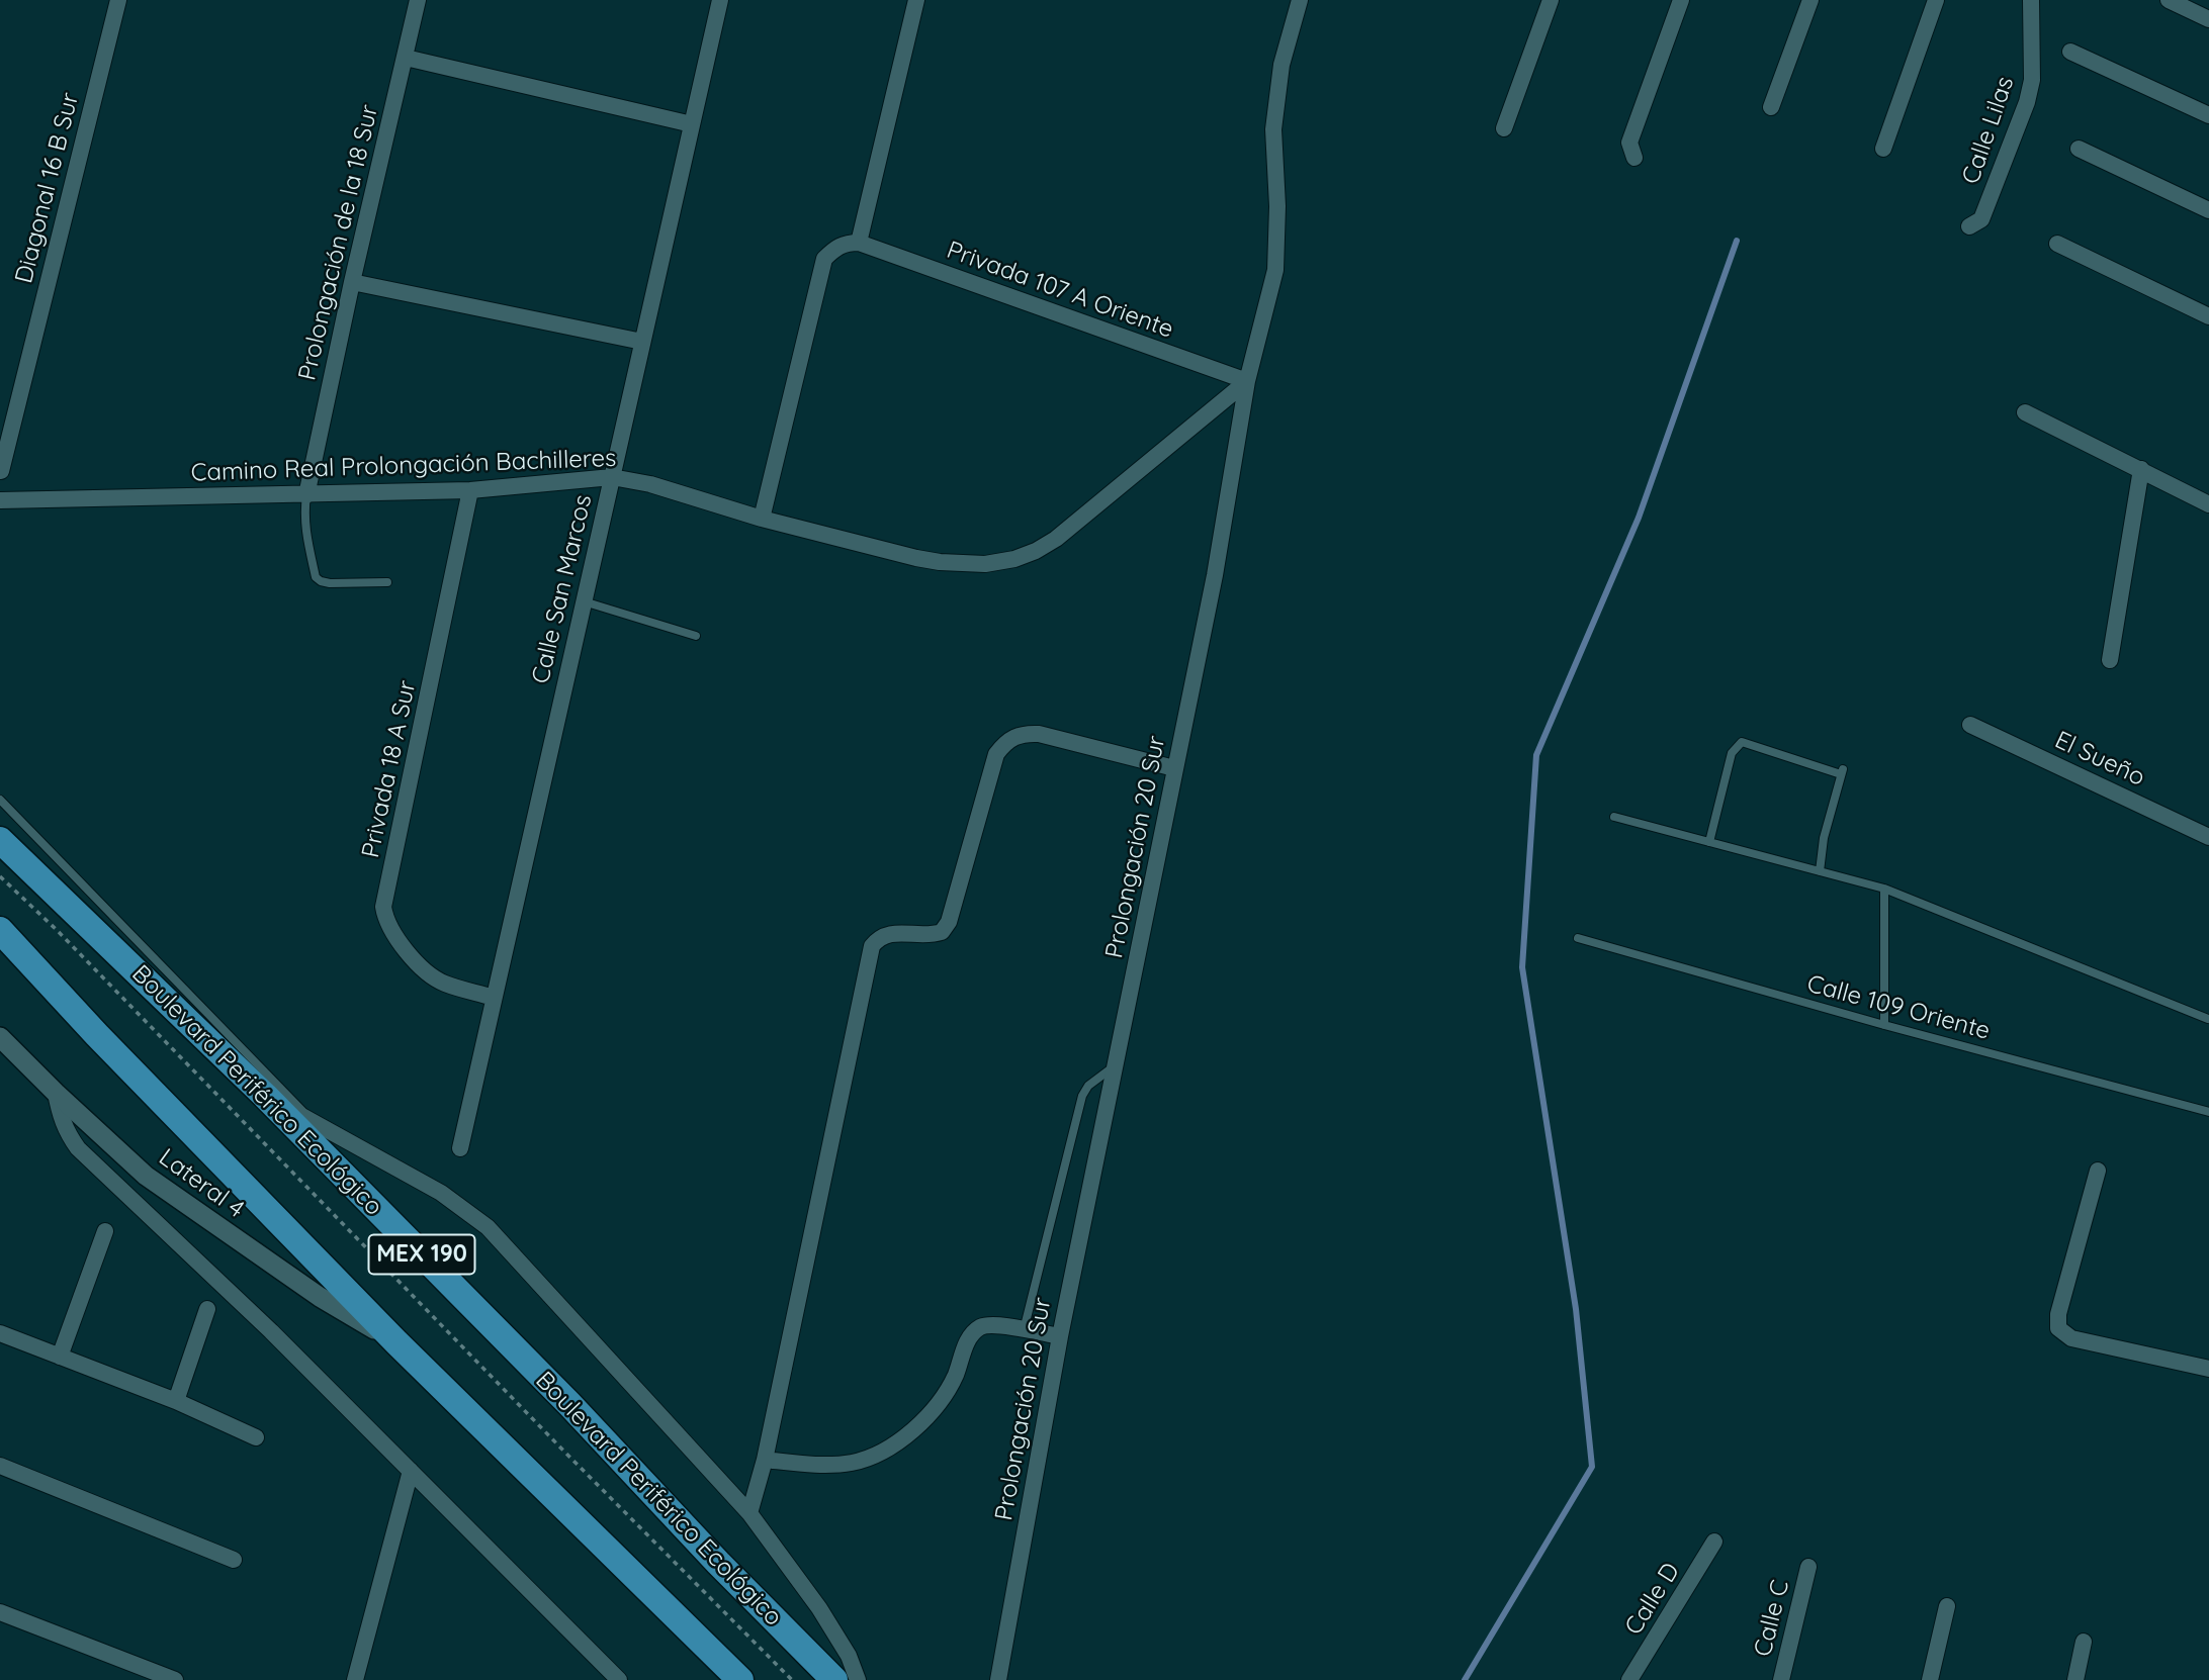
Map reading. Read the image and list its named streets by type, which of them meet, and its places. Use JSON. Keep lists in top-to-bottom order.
{
  "streets": {
    "highway": ["Boulevard Periférico Ecológico", "MEX 190"],
    "street": [
      "Calle Lilas",
      "Diagonal 16 B Sur",
      "Prolongación de la 18 Sur",
      "Privada 107 A Oriente",
      "Camino Real Prolongación Bachilleres",
      "Calle San Marcos",
      "El Sueño",
      "Privada 18 A Sur",
      "Prolongación 20 Sur",
      "Lateral 4",
      "Calle D",
      "Calle C"
    ],
    "lane": ["Calle 109 Oriente"]
  },
  "crossings": [
    ["Prolongación de la 18 Sur", "Camino Real Prolongación Bachilleres"],
    ["Privada 107 A Oriente", "Camino Real Prolongación Bachilleres"],
    ["Privada 107 A Oriente", "Prolongación 20 Sur"],
    ["Camino Real Prolongación Bachilleres", "Calle San Marcos"],
    ["Camino Real Prolongación Bachilleres", "Privada 18 A Sur"],
    ["Camino Real Prolongación Bachilleres", "Prolongación 20 Sur"],
    ["Calle San Marcos", "Privada 18 A Sur"],
    ["Lateral 4", "MEX 190"]
  ]
}
